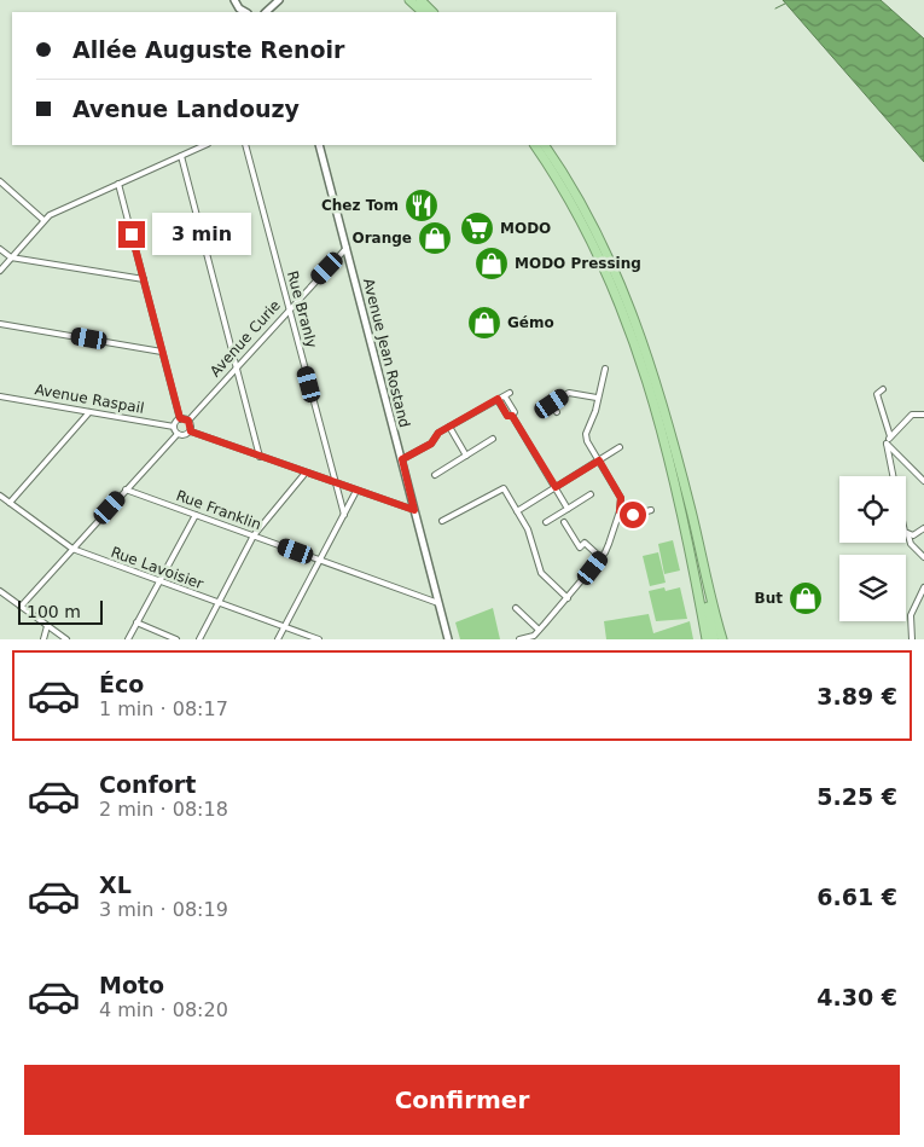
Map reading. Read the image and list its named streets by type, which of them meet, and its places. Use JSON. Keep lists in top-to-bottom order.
{
  "streets": {
    "street": [
      "Rue Branly",
      "Avenue Curie",
      "Avenue Jean Rostand",
      "Avenue Raspail",
      "Rue Franklin",
      "Rue Lavoisier"
    ]
  },
  "crossings": [
    ["Rue Branly", "Avenue Curie"],
    ["Avenue Curie", "Avenue Jean Rostand"],
    ["Avenue Curie", "Avenue Raspail"],
    ["Avenue Jean Rostand", "Rue Franklin"]
  ],
  "places": {
    "restaurant": ["Chez Tom"],
    "supermarket": ["MODO"],
    "shop": [
      "Orange",
      "MODO Pressing",
      "Gémo",
      "But"
    ]
  },
  "scale_bar": "100 m",
  "page": {
    "banner": ["Allée Auguste Renoir", "Avenue Landouzy"],
    "bubble": "3 min",
    "scale": "100 m",
    "list": [
      {
        "name": "Éco",
        "note": "1 min · 08:17",
        "value": "3.89 €"
      },
      {
        "name": "Confort",
        "note": "2 min · 08:18",
        "value": "5.25 €"
      },
      {
        "name": "XL",
        "note": "3 min · 08:19",
        "value": "6.61 €"
      },
      {
        "name": "Moto",
        "note": "4 min · 08:20",
        "value": "4.30 €"
      }
    ],
    "buttons": "Confirmer"
  }
}
